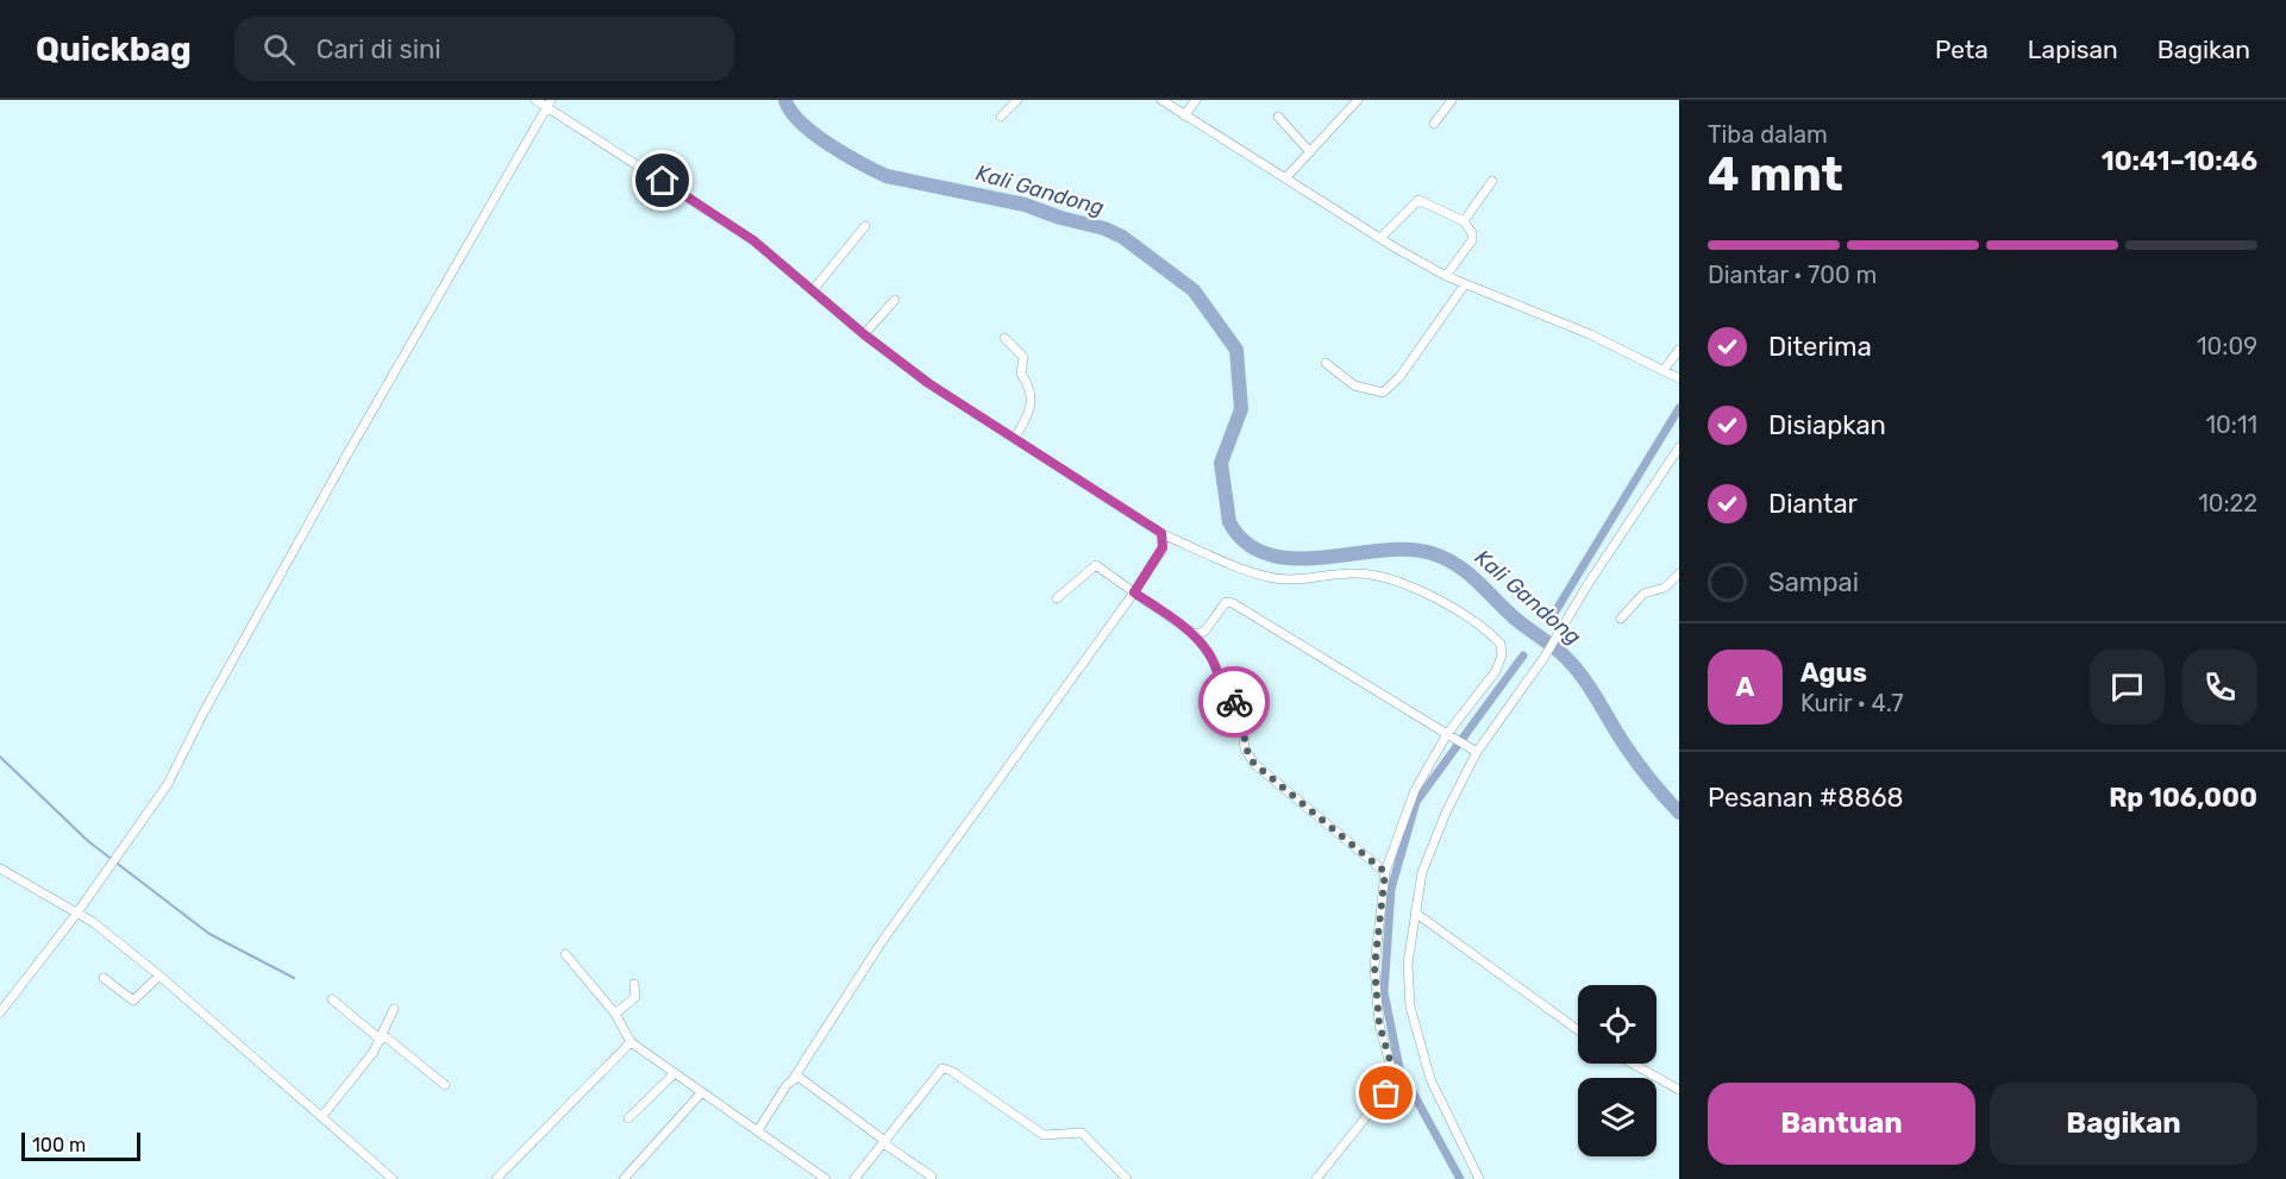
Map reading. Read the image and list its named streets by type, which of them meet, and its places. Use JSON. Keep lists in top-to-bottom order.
{
  "water": ["Kali Gandong"],
  "scale_bar": "100 m",
  "page": {
    "header": "Quickbag",
    "search": "Cari di sini",
    "nav": ["Peta", "Lapisan", "Bagikan"],
    "heading": ["4 mnt", "Tiba dalam", "10:41–10:46"],
    "panel": [
      "Agus",
      "Kurir · 4.7",
      "Pesanan #8868",
      "Rp 106,000"
    ],
    "bar": "Diantar · 700 m",
    "list": [
      ["Diterima", "10:09"],
      ["Disiapkan", "10:11"],
      ["Diantar", "10:22"],
      "Sampai"
    ],
    "round": "A",
    "buttons": ["Bantuan", "Bagikan"],
    "scale": "100 m"
  }
}
